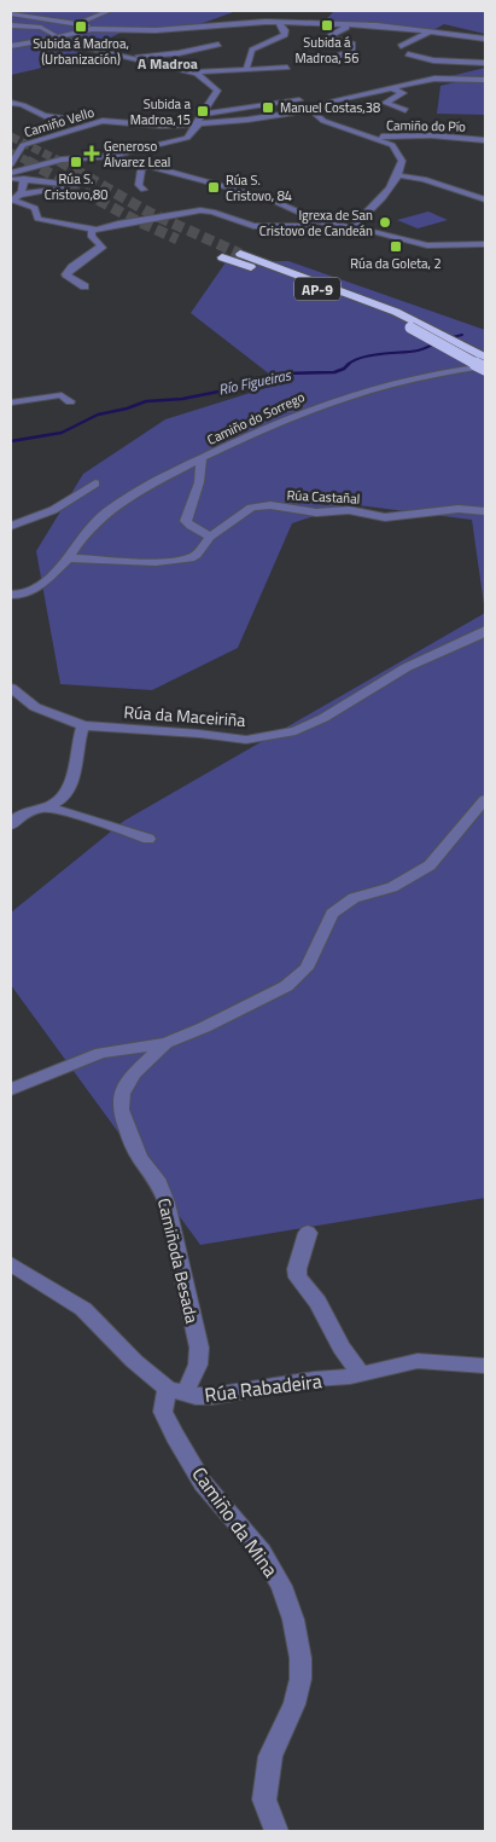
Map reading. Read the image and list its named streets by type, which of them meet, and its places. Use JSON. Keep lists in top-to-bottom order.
{
  "streets": {
    "highway": ["AP-9"],
    "street": [
      "Camiño Vello",
      "Camiño do Pío",
      "Camiño do Sorrego",
      "Rúa Castañal",
      "Rúa da Maceiriña",
      "Camiñoda Besada",
      "Rúa Rabadeira",
      "Camiño da Mina"
    ]
  },
  "crossings": [
    ["AP-9", "Camiño do Sorrego"],
    ["Camiño do Sorrego", "Rúa Castañal"],
    ["Camiñoda Besada", "Rúa Rabadeira"],
    ["Camiñoda Besada", "Camiño da Mina"],
    ["Rúa Rabadeira", "Camiño da Mina"]
  ],
  "districts": ["A Madroa"],
  "water": ["Río Figueiras"],
  "places": {
    "transit": [
      "Subida á Madroa, 56",
      "Subida á Madroa, (Urbanización)",
      "Manuel Costas,38",
      "Subida a Madroa,15",
      "Rúa S. Cristovo,80",
      "Rúa S. Cristovo, 84",
      "Rúa da Goleta, 2"
    ],
    "health": ["Generoso Álvarez Leal"],
    "other": ["Igrexa de San Cristovo de Candeán"]
  }
}
